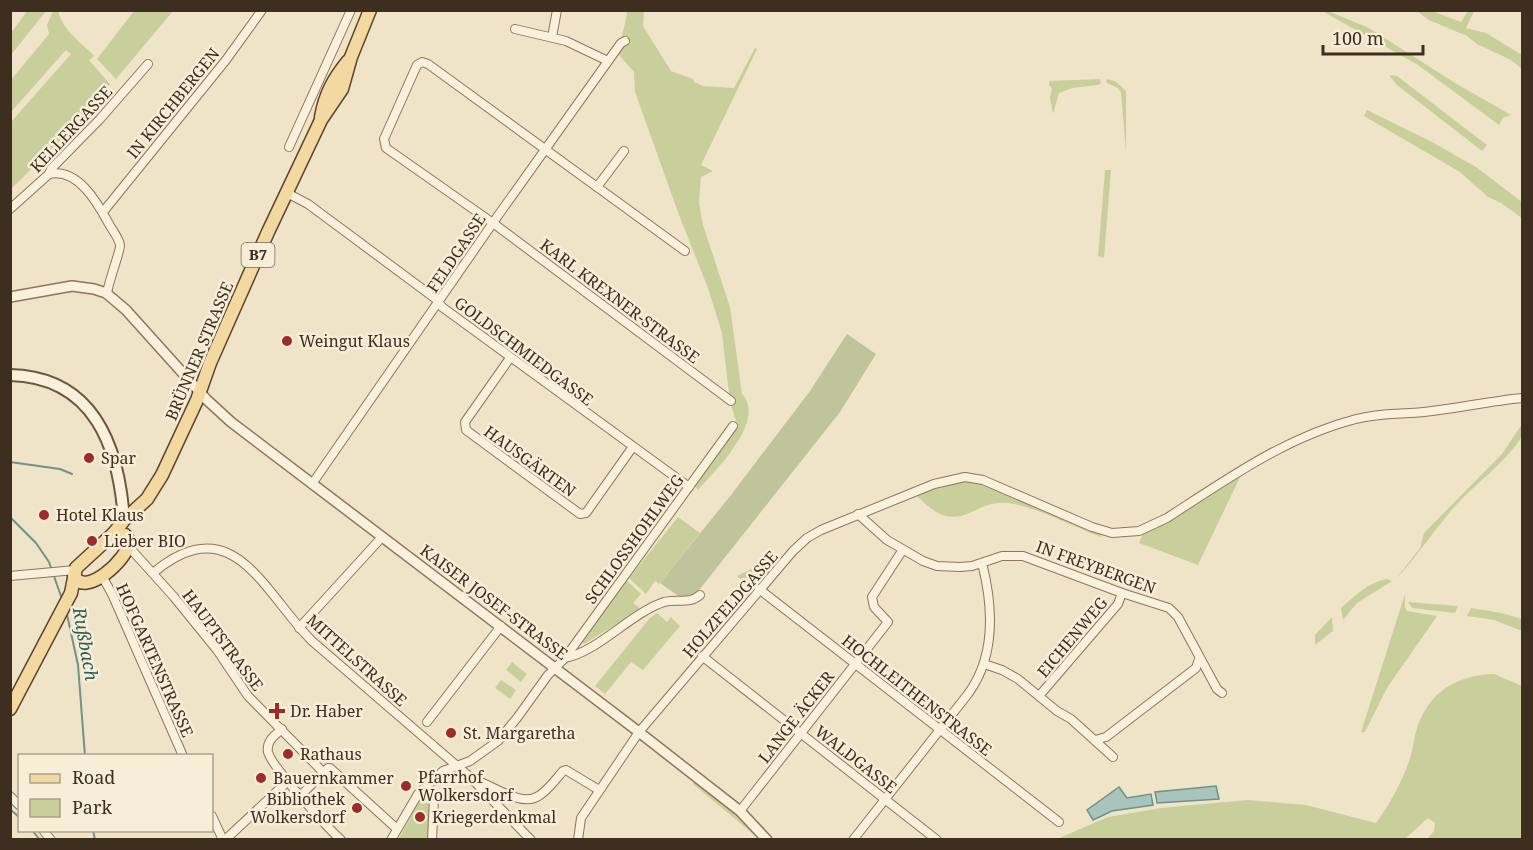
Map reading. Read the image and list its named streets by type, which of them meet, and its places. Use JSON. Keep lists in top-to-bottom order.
{
  "streets": {
    "main road": ["B7", "BRÜNNER STRASSE"],
    "street": [
      "IN KIRCHBERGEN",
      "KELLERGASSE",
      "FELDGASSE",
      "KARL KREXNER-STRASSE",
      "GOLDSCHMIEDGASSE",
      "HAUSGÄRTEN",
      "SCHLOSSHOHLWEG",
      "IN FREYBERGEN",
      "KAISER JOSEF-STRASSE",
      "HOLZFELDGASSE",
      "EICHENWEG",
      "HAUPTSTRASSE",
      "HOFGARTENSTRASSE",
      "MITTELSTRASSE",
      "HOCHLEITHENSTRASSE",
      "LANGE ÄCKER",
      "WALDGASSE"
    ]
  },
  "crossings": [
    ["FELDGASSE", "KARL KREXNER-STRASSE"],
    ["FELDGASSE", "GOLDSCHMIEDGASSE"],
    ["FELDGASSE", "KAISER JOSEF-STRASSE"],
    ["B7", "BRÜNNER STRASSE"],
    ["BRÜNNER STRASSE", "GOLDSCHMIEDGASSE"],
    ["BRÜNNER STRASSE", "KAISER JOSEF-STRASSE"],
    ["GOLDSCHMIEDGASSE", "HAUSGÄRTEN"],
    ["GOLDSCHMIEDGASSE", "SCHLOSSHOHLWEG"],
    ["SCHLOSSHOHLWEG", "KAISER JOSEF-STRASSE"],
    ["SCHLOSSHOHLWEG", "MITTELSTRASSE"],
    ["IN FREYBERGEN", "HOLZFELDGASSE"],
    ["IN FREYBERGEN", "EICHENWEG"],
    ["IN FREYBERGEN", "LANGE ÄCKER"],
    ["KAISER JOSEF-STRASSE", "HOLZFELDGASSE"],
    ["KAISER JOSEF-STRASSE", "LANGE ÄCKER"],
    ["HOLZFELDGASSE", "HOCHLEITHENSTRASSE"],
    ["HOLZFELDGASSE", "WALDGASSE"],
    ["HAUPTSTRASSE", "MITTELSTRASSE"],
    ["HOCHLEITHENSTRASSE", "LANGE ÄCKER"],
    ["LANGE ÄCKER", "WALDGASSE"]
  ],
  "water": ["Rußbach"],
  "places": {
    "other": [
      "Weingut Klaus",
      "Spar",
      "Hotel Klaus",
      "Lieber BIO",
      "St. Margaretha",
      "Rathaus",
      "Bauernkammer",
      "Pfarrhof Wolkersdorf",
      "Bibliothek Wolkersdorf",
      "Kriegerdenkmal"
    ],
    "health": ["Dr. Haber"]
  },
  "legend": ["Road", "Park"],
  "scale_bar": "100 m"
}
